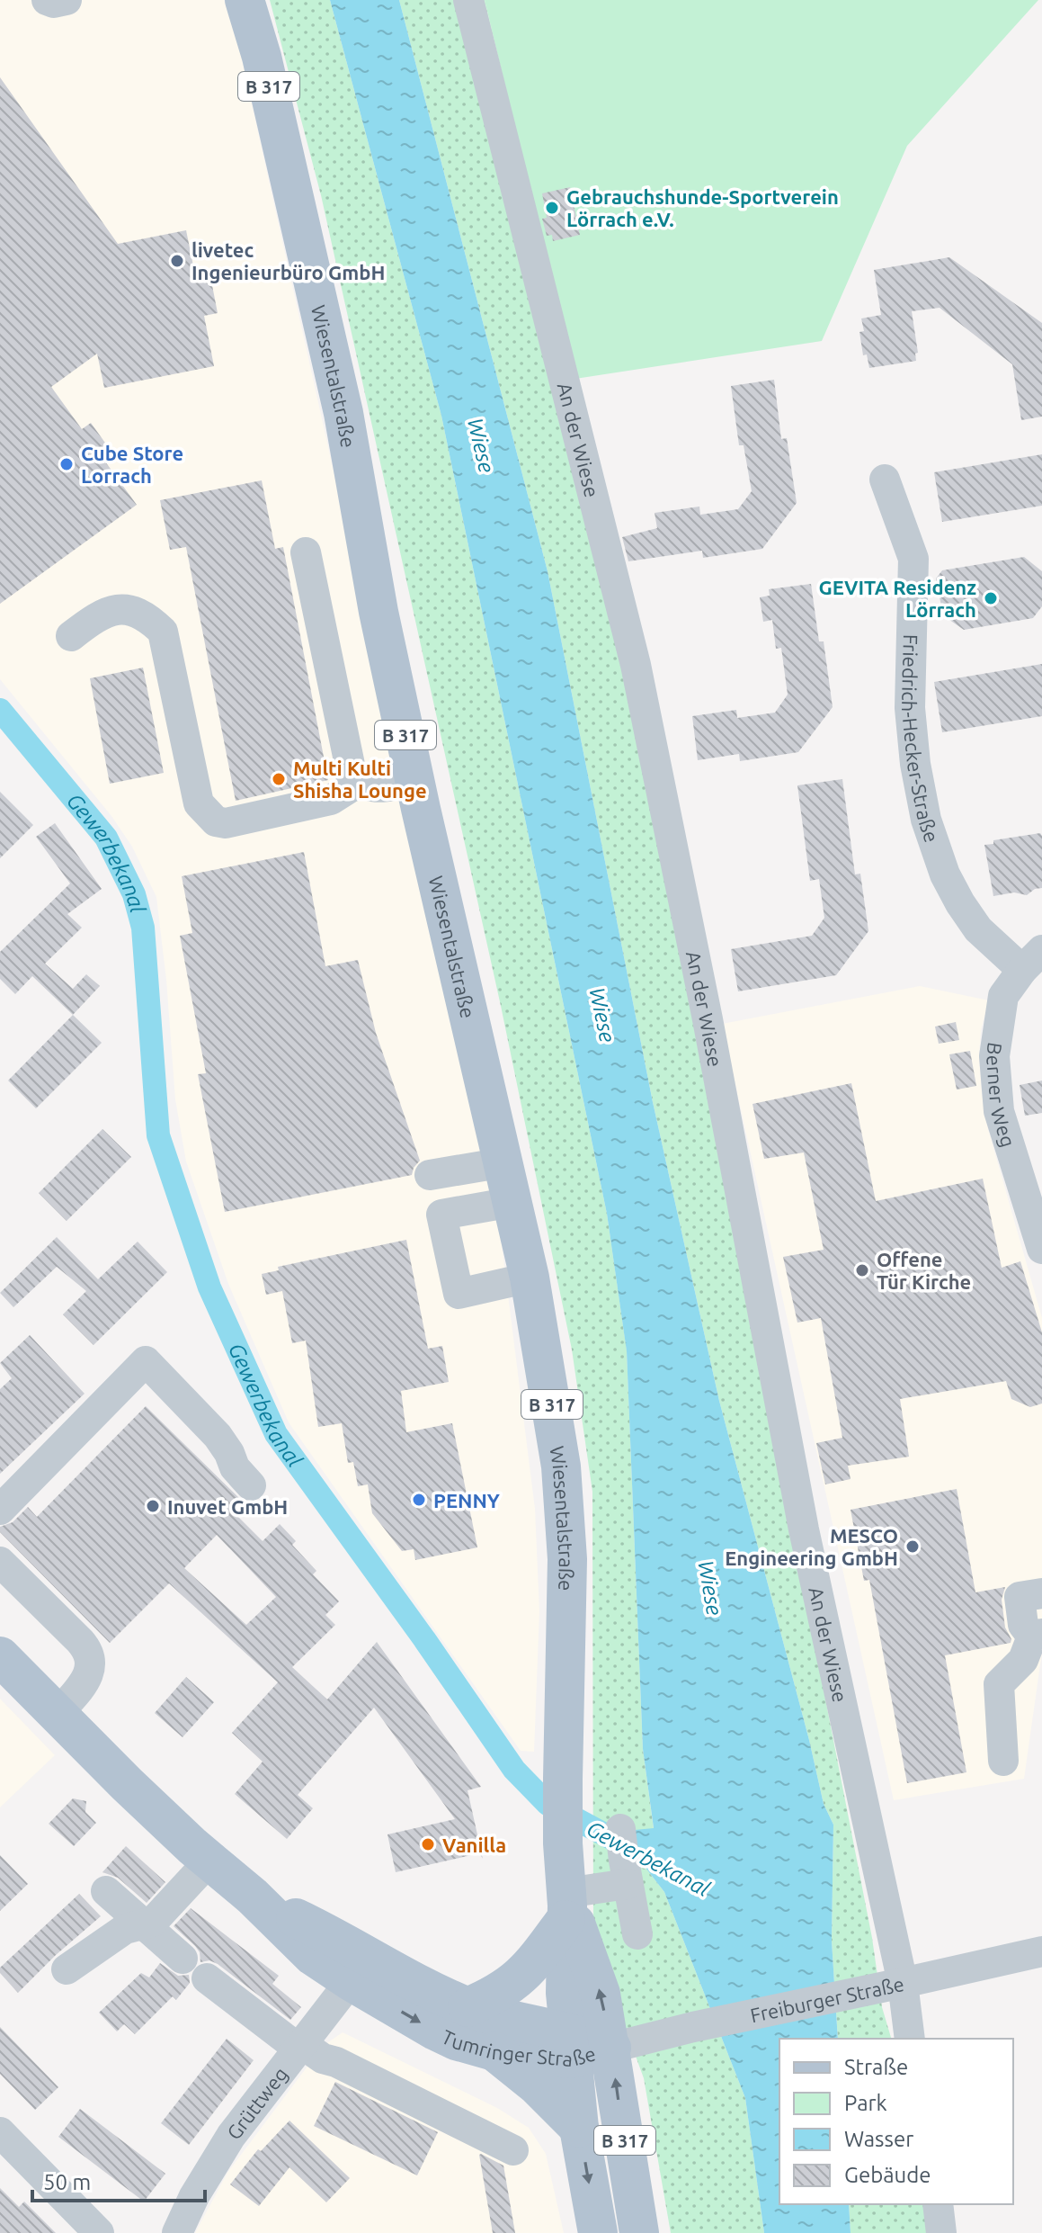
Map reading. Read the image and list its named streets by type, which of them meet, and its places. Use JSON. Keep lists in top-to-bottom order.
{
  "streets": {
    "main road": ["B 317", "Wiesentalstraße", "Tumringer Straße"],
    "street": [
      "An der Wiese",
      "Friedrich-Hecker-Straße",
      "Berner Weg",
      "Freiburger Straße",
      "Grüttweg"
    ]
  },
  "crossings": [
    ["B 317", "Wiesentalstraße"],
    ["B 317", "Freiburger Straße"],
    ["B 317", "Tumringer Straße"],
    ["An der Wiese", "Freiburger Straße"],
    ["Friedrich-Hecker-Straße", "Berner Weg"],
    ["Freiburger Straße", "Tumringer Straße"],
    ["Tumringer Straße", "Grüttweg"]
  ],
  "water": ["Wiese", "Gewerbekanal"],
  "places": [
    "Gebrauchshunde-Sportverein Lörrach e.V.",
    "livetec Ingenieurbüro GmbH",
    "Cube Store Lorrach",
    "GEVITA Residenz Lörrach",
    "Multi Kulti Shisha Lounge",
    "Offene Tür Kirche",
    "PENNY",
    "Inuvet GmbH",
    "MESCO Engineering GmbH",
    "Vanilla"
  ],
  "legend": [
    "Straße",
    "Park",
    "Wasser",
    "Gebäude"
  ],
  "scale_bar": "50 m"
}
